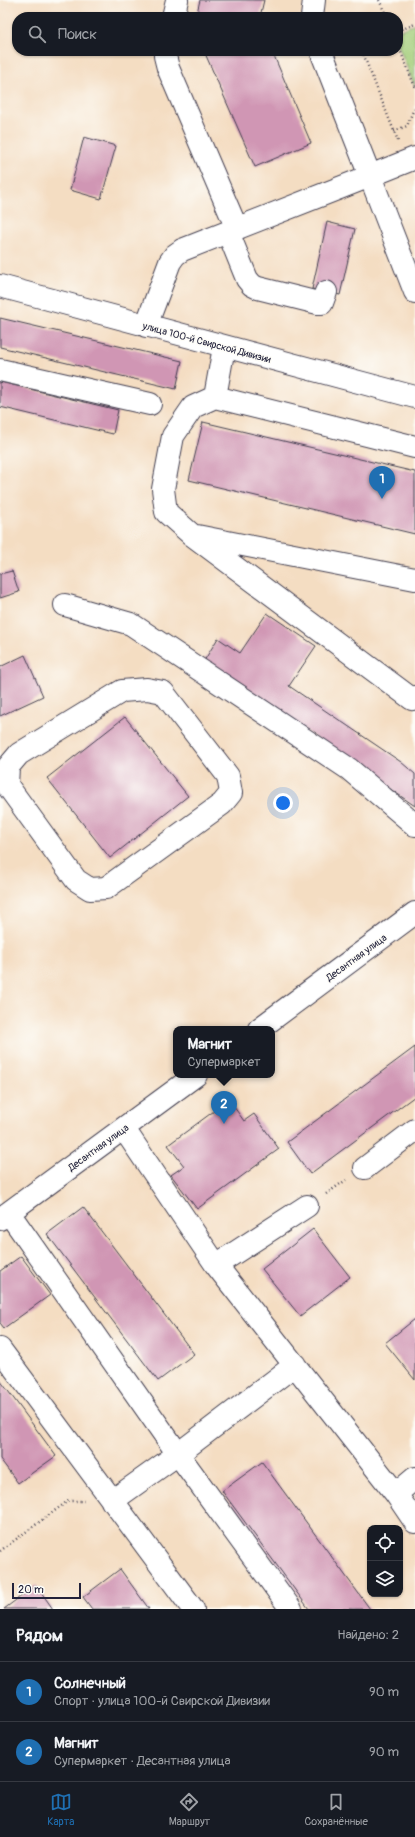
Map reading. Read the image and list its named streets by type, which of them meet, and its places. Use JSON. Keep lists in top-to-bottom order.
{
  "streets": {
    "street": ["улица 100-й Свирской Дивизии", "Десантная улица"]
  },
  "scale_bar": "20 m",
  "page": {
    "search": "Поиск",
    "pins": ["1", "2"],
    "popup": ["Магнит", "Супермаркет"],
    "scale": "20 m",
    "heading": ["Рядом", "Найдено: 2"],
    "list": [
      {
        "mark": "1",
        "name": "Солнечный",
        "note": "Спорт · улица 100-й Свирской Дивизии",
        "value": "90 m"
      },
      {
        "mark": "2",
        "name": "Магнит",
        "note": "Супермаркет · Десантная улица",
        "value": "90 m"
      }
    ],
    "nav": ["Карта", "Маршрут", "Сохранённые"]
  }
}
